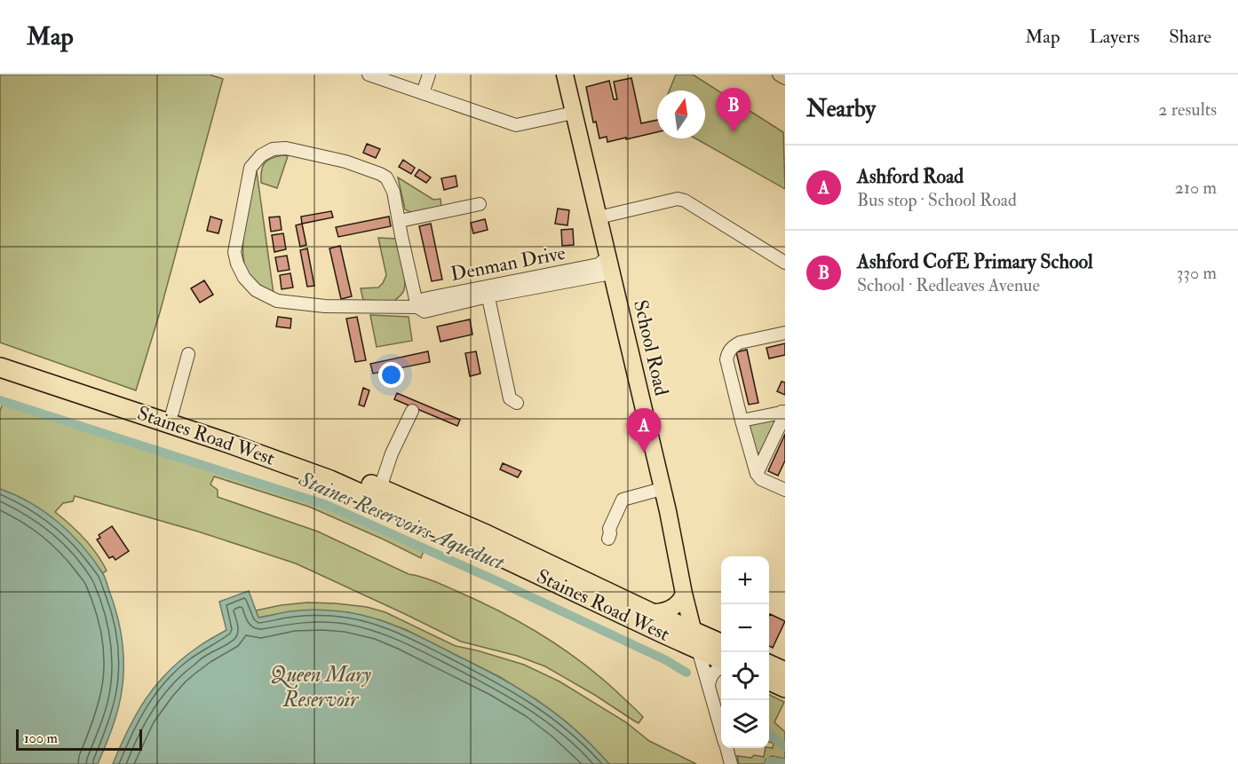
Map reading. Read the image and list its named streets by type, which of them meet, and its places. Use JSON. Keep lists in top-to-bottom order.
{
  "streets": {
    "highway": ["Staines Road West"],
    "main road": ["School Road"],
    "street": ["Denman Drive"]
  },
  "crossings": [
    ["Denman Drive", "School Road"],
    ["School Road", "Staines Road West"]
  ],
  "water": ["Staines Reservoirs Aqueduct", "Queen Mary Reservoir"],
  "scale_bar": "100 m",
  "north": "top",
  "page": {
    "header": "Map",
    "nav": ["Map", "Layers", "Share"],
    "heading": ["Nearby", "2 results"],
    "pins": ["B", "A"],
    "list": [
      {
        "mark": "A",
        "name": "Ashford Road",
        "note": "Bus stop · School Road",
        "value": "210 m"
      },
      {
        "mark": "B",
        "name": "Ashford CofE Primary School",
        "note": "School · Redleaves Avenue",
        "value": "330 m"
      }
    ],
    "map_buttons": ["+", "−"],
    "scale": "100 m"
  }
}
